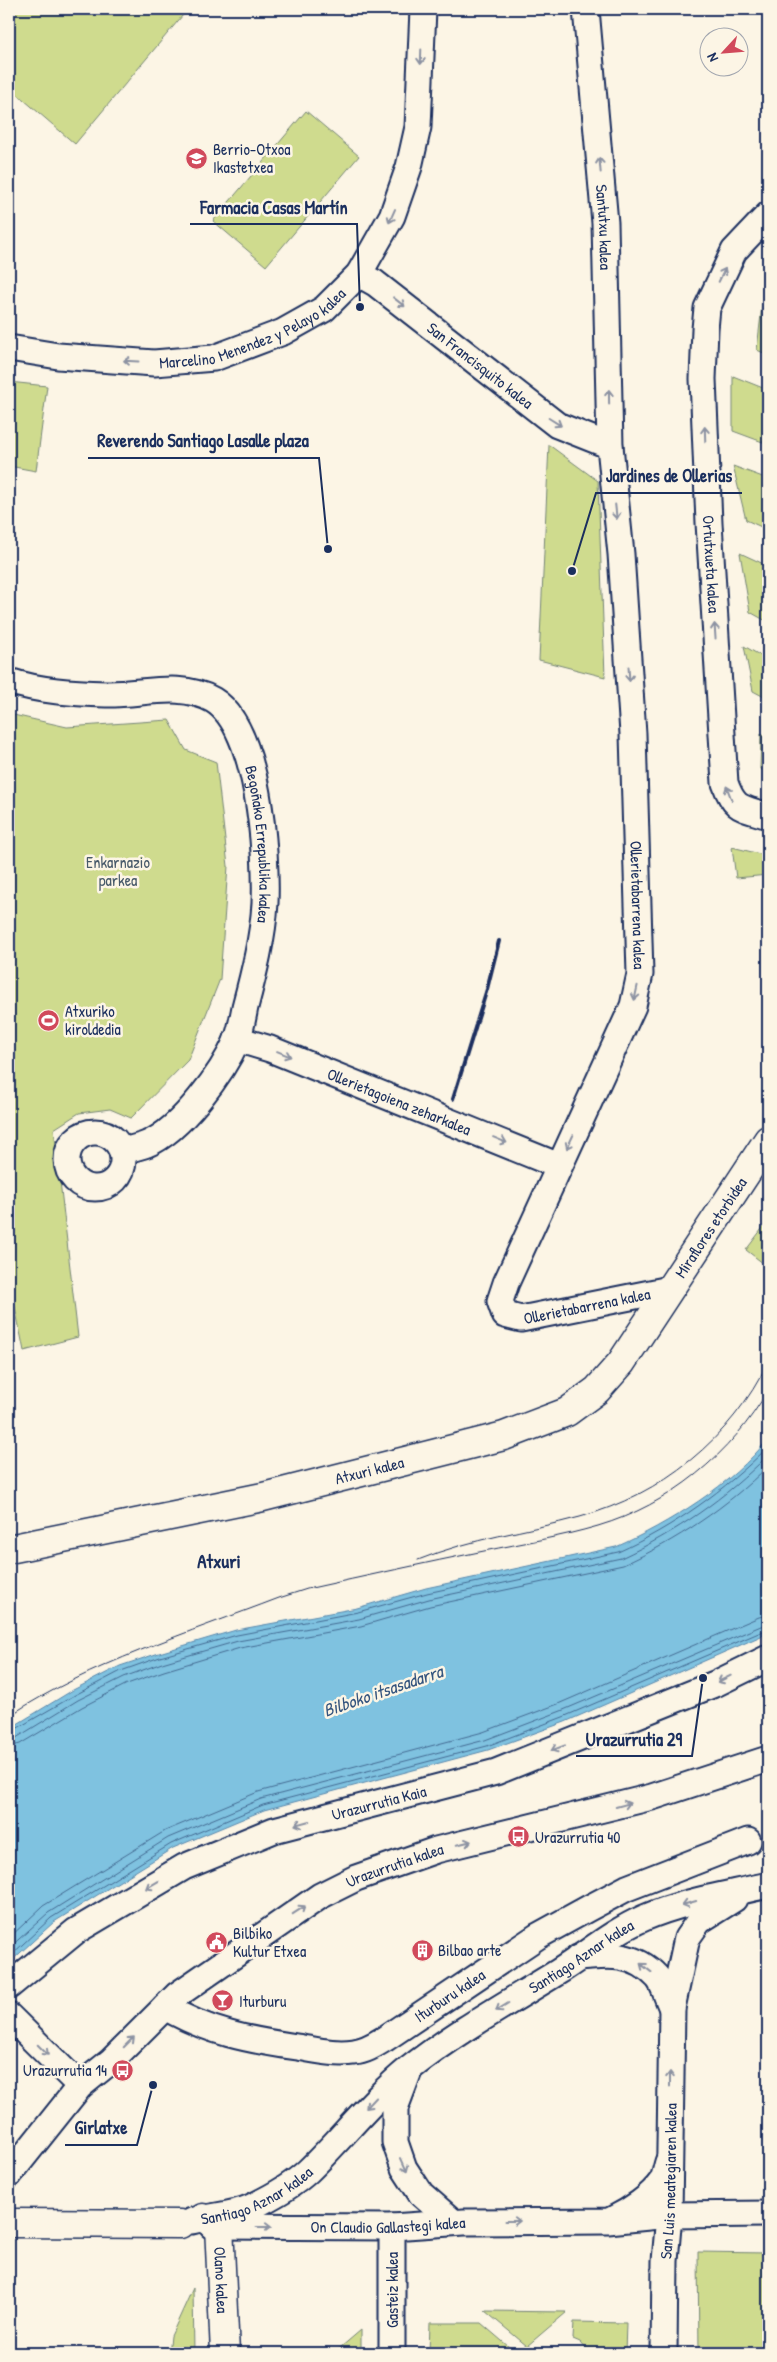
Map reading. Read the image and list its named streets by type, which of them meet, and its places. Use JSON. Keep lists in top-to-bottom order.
{
  "streets": {
    "street": [
      "Santutxu kalea",
      "Marcelino Menendez y Pelayo kalea",
      "San Francisquito kalea",
      "Ortutxueta kalea",
      "Begoñako Errepublika kalea",
      "Ollerietabarrena kalea",
      "Ollerietagoiena zeharkalea",
      "Miraflores etorbidea",
      "Atxuri kalea",
      "Urazurrutia Kaia",
      "Urazurrutia kalea",
      "Santiago Aznar kalea",
      "Iturburu kalea",
      "San Luis meategiaren kalea",
      "On Claudio Gallastegi kalea",
      "Olano kalea",
      "Gasteiz kalea"
    ]
  },
  "crossings": [
    ["Santutxu kalea", "San Francisquito kalea"],
    ["Santutxu kalea", "Ollerietabarrena kalea"],
    ["Marcelino Menendez y Pelayo kalea", "San Francisquito kalea"],
    ["San Francisquito kalea", "Ollerietabarrena kalea"],
    ["Begoñako Errepublika kalea", "Ollerietagoiena zeharkalea"],
    ["Ollerietabarrena kalea", "Ollerietagoiena zeharkalea"],
    ["Ollerietabarrena kalea", "Miraflores etorbidea"],
    ["Ollerietabarrena kalea", "Atxuri kalea"],
    ["Miraflores etorbidea", "Atxuri kalea"],
    ["Urazurrutia kalea", "Iturburu kalea"],
    ["Santiago Aznar kalea", "San Luis meategiaren kalea"],
    ["Santiago Aznar kalea", "On Claudio Gallastegi kalea"],
    ["Santiago Aznar kalea", "Olano kalea"],
    ["San Luis meategiaren kalea", "On Claudio Gallastegi kalea"],
    ["On Claudio Gallastegi kalea", "Olano kalea"],
    ["On Claudio Gallastegi kalea", "Gasteiz kalea"]
  ],
  "one_way": [
    "Santutxu kalea",
    "Marcelino Menendez y Pelayo kalea",
    "San Francisquito kalea",
    "Ortutxueta kalea",
    "Ollerietabarrena kalea",
    "Ollerietagoiena zeharkalea",
    "Urazurrutia Kaia",
    "Urazurrutia kalea",
    "Santiago Aznar kalea",
    "San Luis meategiaren kalea",
    "On Claudio Gallastegi kalea"
  ],
  "districts": ["Atxuri"],
  "water": ["Bilboko itsasadarra"],
  "parks": ["Enkarnazio parkea"],
  "places": {
    "school or university": ["Berrio-Otxoa Ikastetxea"],
    "other": [
      "Farmacia Casas Martín",
      "Reverendo Santiago Lasalle plaza",
      "Jardines de Ollerias",
      "Urazurrutia 29",
      "Girlatxe"
    ],
    "sports": ["Atxuriko kiroldedia"],
    "bus stop": ["Urazurrutia 40", "Urazurrutia 14"],
    "public building": ["Bilbiko Kultur Etxea"],
    "building": ["Bilbao arte"],
    "bar": ["Iturburu"]
  },
  "north": "bottom left"
}
